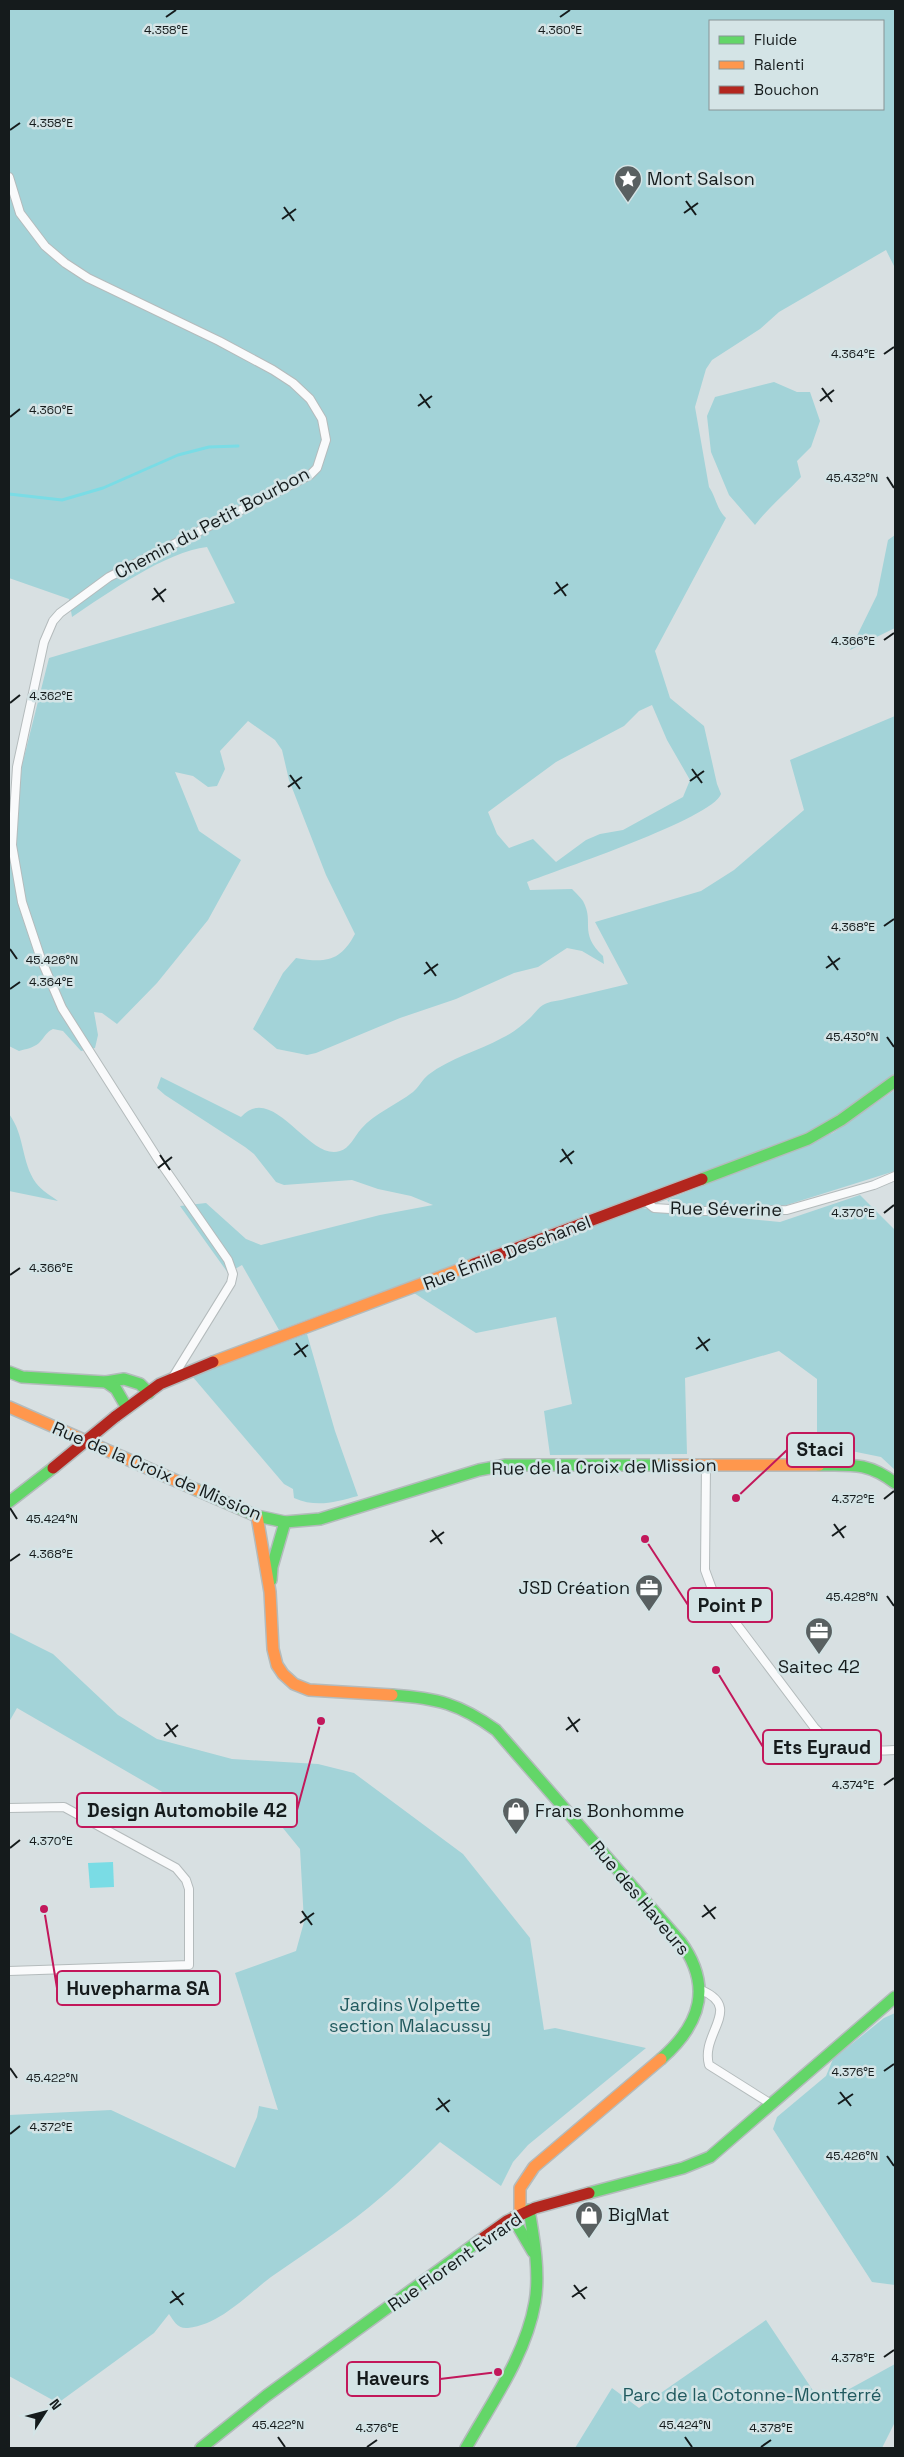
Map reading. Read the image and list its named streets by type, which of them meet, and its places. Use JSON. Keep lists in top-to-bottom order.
{
  "streets": {
    "street": [
      "Chemin du Petit Bourbon",
      "Rue Séverine",
      "Rue Émile Deschanel",
      "Rue de la Croix de Mission",
      "Rue des Haveurs",
      "Rue Florent Evrard"
    ]
  },
  "crossings": [
    ["Chemin du Petit Bourbon", "Rue Émile Deschanel"],
    ["Rue Séverine", "Rue Émile Deschanel"],
    ["Rue de la Croix de Mission", "Rue des Haveurs"],
    ["Rue des Haveurs", "Rue Florent Evrard"]
  ],
  "parks": ["Jardins Volpette section Malacussy", "Parc de la Cotonne-Montferré"],
  "places": {
    "place": ["Mont Salson"],
    "other": [
      "Staci",
      "Point P",
      "Ets Eyraud",
      "Design Automobile 42",
      "Huvepharma SA",
      "Haveurs"
    ],
    "office": ["JSD Création", "Saitec 42"],
    "shop": ["Frans Bonhomme", "BigMat"]
  },
  "legend": ["Fluide", "Ralenti", "Bouchon"],
  "north": "top right",
  "coordinates": [
    "4.358°E",
    "4.360°E",
    "4.364°E",
    "45.432°N",
    "4.366°E",
    "4.362°E",
    "4.368°E",
    "45.426°N",
    "45.430°N",
    "4.370°E",
    "4.372°E",
    "45.424°N",
    "45.428°N",
    "4.374°E",
    "4.376°E",
    "45.422°N",
    "4.378°E"
  ]
}
